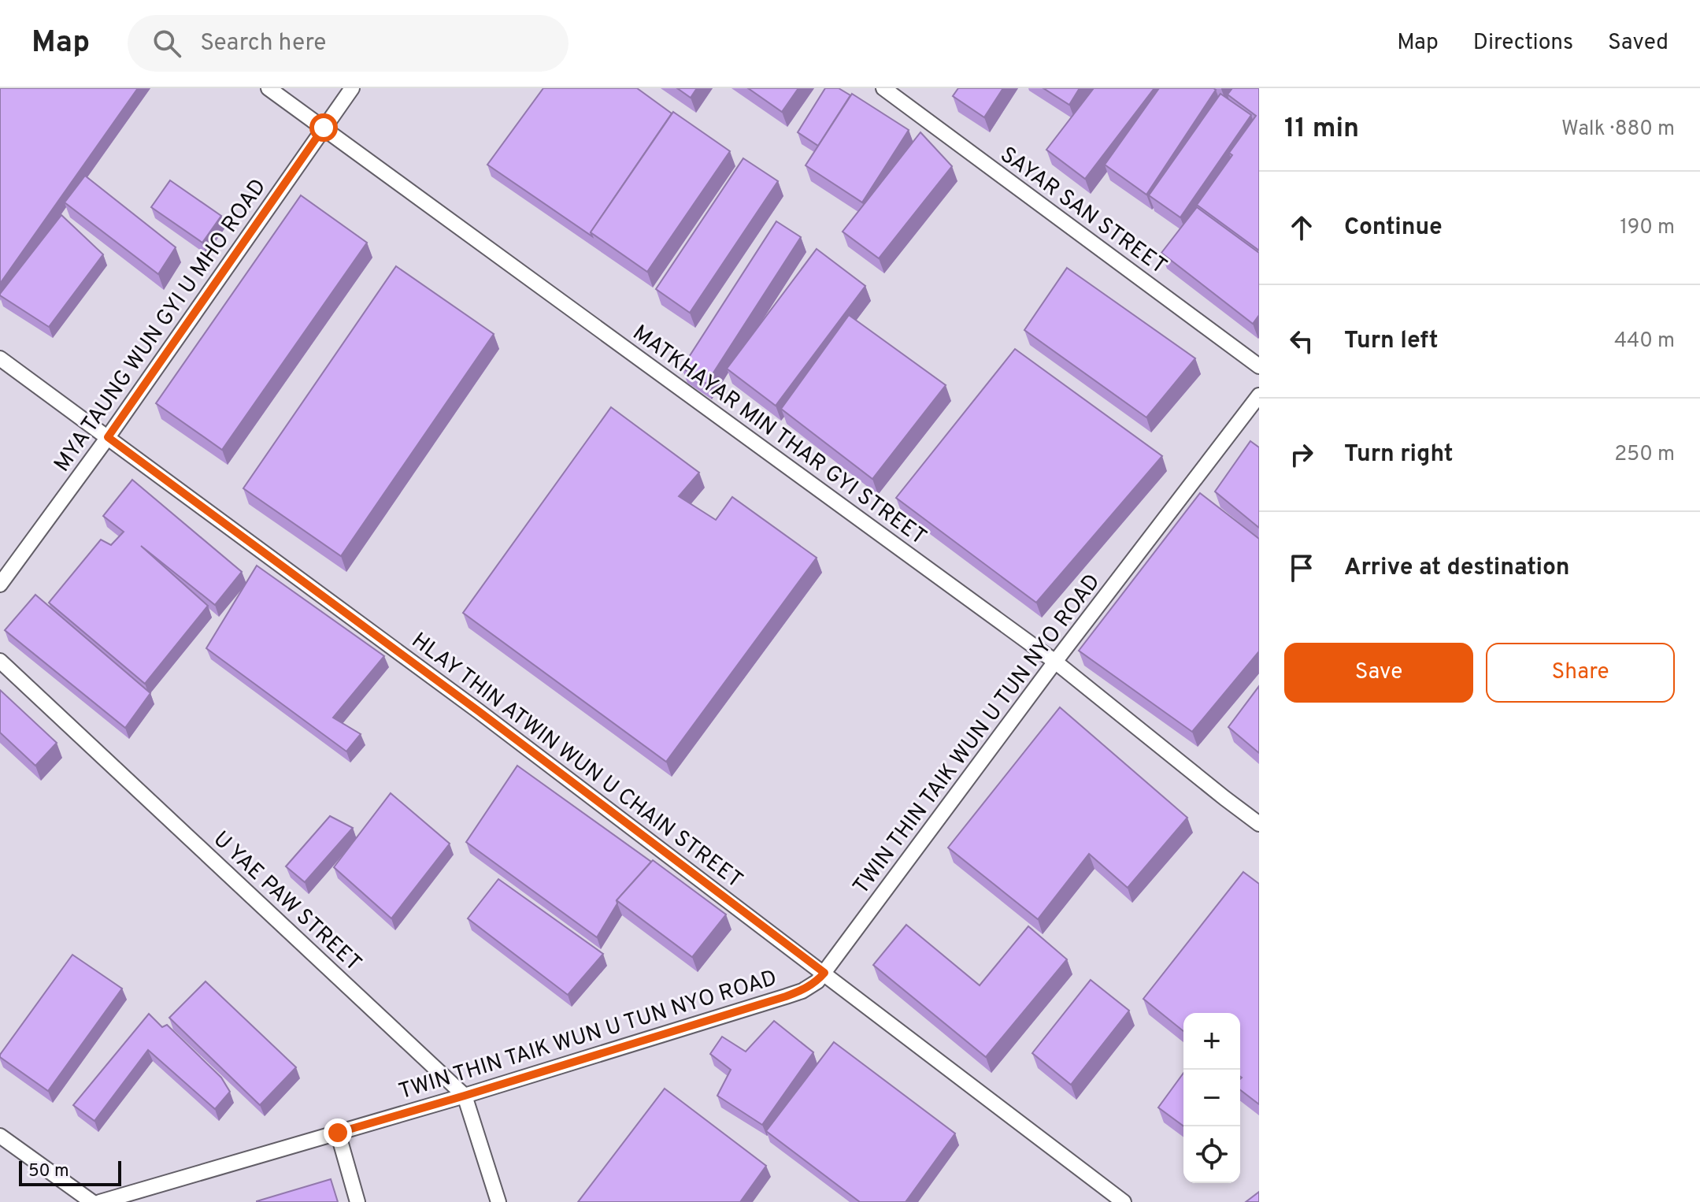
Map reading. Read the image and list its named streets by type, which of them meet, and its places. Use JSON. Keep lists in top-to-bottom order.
{
  "streets": {
    "street": [
      "SAYAR SAN STREET",
      "MYA TAUNG WUN GYI U MHO ROAD",
      "MATKHAYAR MIN THAR GYI STREET",
      "TWIN THIN TAIK WUN U TUN NYO ROAD",
      "HLAY THIN ATWIN WUN U CHAIN STREET",
      "U YAE PAW STREET"
    ]
  },
  "crossings": [
    ["MYA TAUNG WUN GYI U MHO ROAD", "MATKHAYAR MIN THAR GYI STREET"],
    ["MYA TAUNG WUN GYI U MHO ROAD", "HLAY THIN ATWIN WUN U CHAIN STREET"],
    ["MATKHAYAR MIN THAR GYI STREET", "TWIN THIN TAIK WUN U TUN NYO ROAD"],
    ["TWIN THIN TAIK WUN U TUN NYO ROAD", "HLAY THIN ATWIN WUN U CHAIN STREET"],
    ["TWIN THIN TAIK WUN U TUN NYO ROAD", "U YAE PAW STREET"]
  ],
  "scale_bar": "50 m",
  "page": {
    "header": "Map",
    "search": "Search here",
    "nav": ["Map", "Directions", "Saved"],
    "heading": ["11 min", "Walk · 880 m"],
    "list": [
      ["Continue", "190 m"],
      ["Turn left", "440 m"],
      ["Turn right", "250 m"],
      "Arrive at destination"
    ],
    "buttons": ["Save", "Share"],
    "map_buttons": ["+", "−"],
    "scale": "50 m"
  }
}
